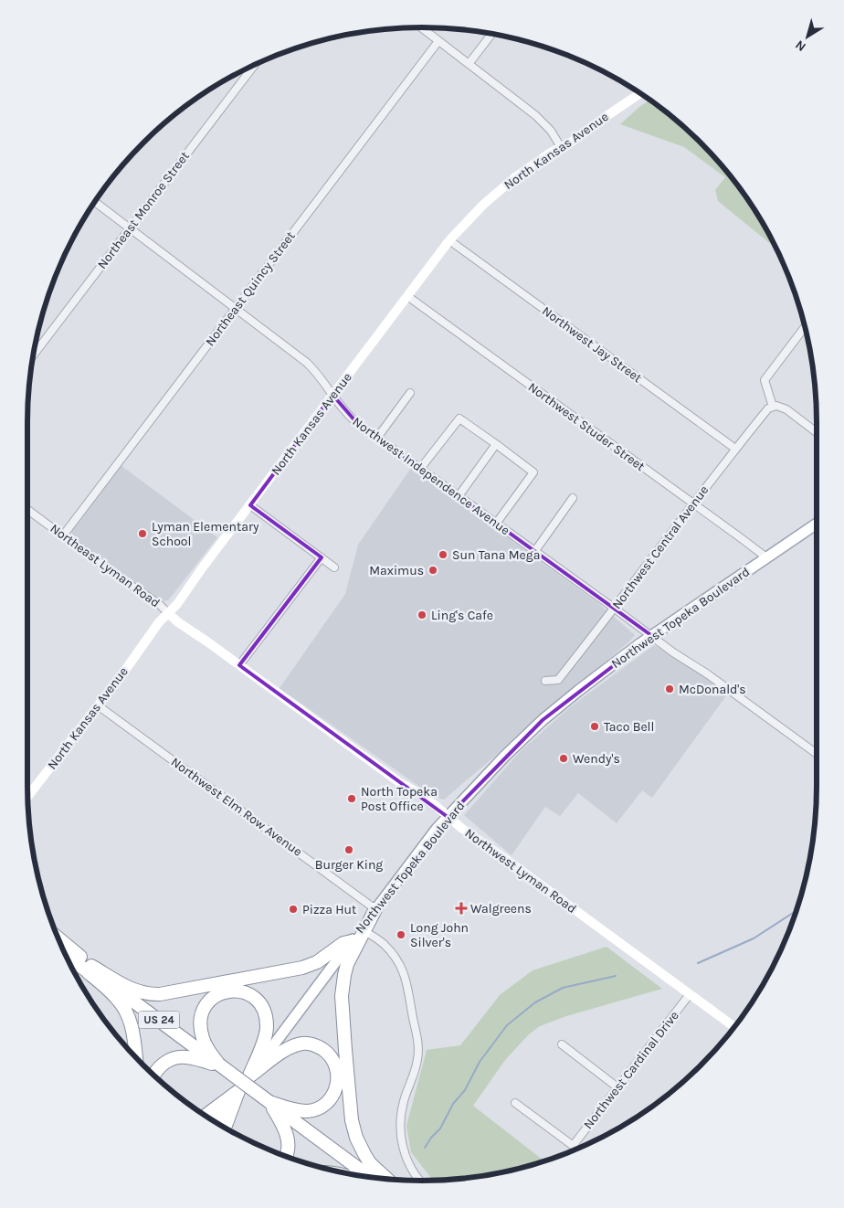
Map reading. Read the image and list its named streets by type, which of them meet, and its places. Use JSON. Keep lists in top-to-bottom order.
{
  "streets": {
    "highway": ["US 24"],
    "main road": ["North Kansas Avenue", "Northwest Topeka Boulevard", "Northwest Lyman Road"],
    "street": [
      "Northeast Monroe Street",
      "Northeast Quincy Street",
      "Northwest Jay Street",
      "Northwest Studer Street",
      "Northwest Independence Avenue",
      "Northwest Central Avenue",
      "Northeast Lyman Road",
      "Northwest Elm Row Avenue",
      "Northwest Cardinal Drive"
    ]
  },
  "crossings": [
    ["North Kansas Avenue", "Northwest Jay Street"],
    ["North Kansas Avenue", "Northwest Studer Street"],
    ["North Kansas Avenue", "Northwest Independence Avenue"],
    ["North Kansas Avenue", "Northeast Lyman Road"],
    ["North Kansas Avenue", "Northwest Elm Row Avenue"],
    ["North Kansas Avenue", "Northwest Lyman Road"],
    ["Northeast Monroe Street", "Northwest Independence Avenue"],
    ["Northeast Quincy Street", "Northwest Independence Avenue"],
    ["Northeast Quincy Street", "Northeast Lyman Road"],
    ["Northwest Jay Street", "Northwest Central Avenue"],
    ["Northwest Studer Street", "Northwest Central Avenue"],
    ["Northwest Studer Street", "Northwest Topeka Boulevard"],
    ["Northwest Independence Avenue", "Northwest Central Avenue"],
    ["Northwest Independence Avenue", "Northwest Topeka Boulevard"],
    ["Northeast Lyman Road", "Northwest Lyman Road"],
    ["Northwest Topeka Boulevard", "Northwest Elm Row Avenue"],
    ["Northwest Topeka Boulevard", "Northwest Lyman Road"],
    ["Northwest Lyman Road", "Northwest Cardinal Drive"]
  ],
  "places": {
    "other": [
      "Lyman Elementary School",
      "Sun Tana Mega",
      "Maximus",
      "Ling's Cafe",
      "McDonald's",
      "Taco Bell",
      "Wendy's",
      "North Topeka Post Office",
      "Burger King",
      "Pizza Hut",
      "Long John Silver's"
    ],
    "health": ["Walgreens"]
  },
  "north": "bottom left"
}
